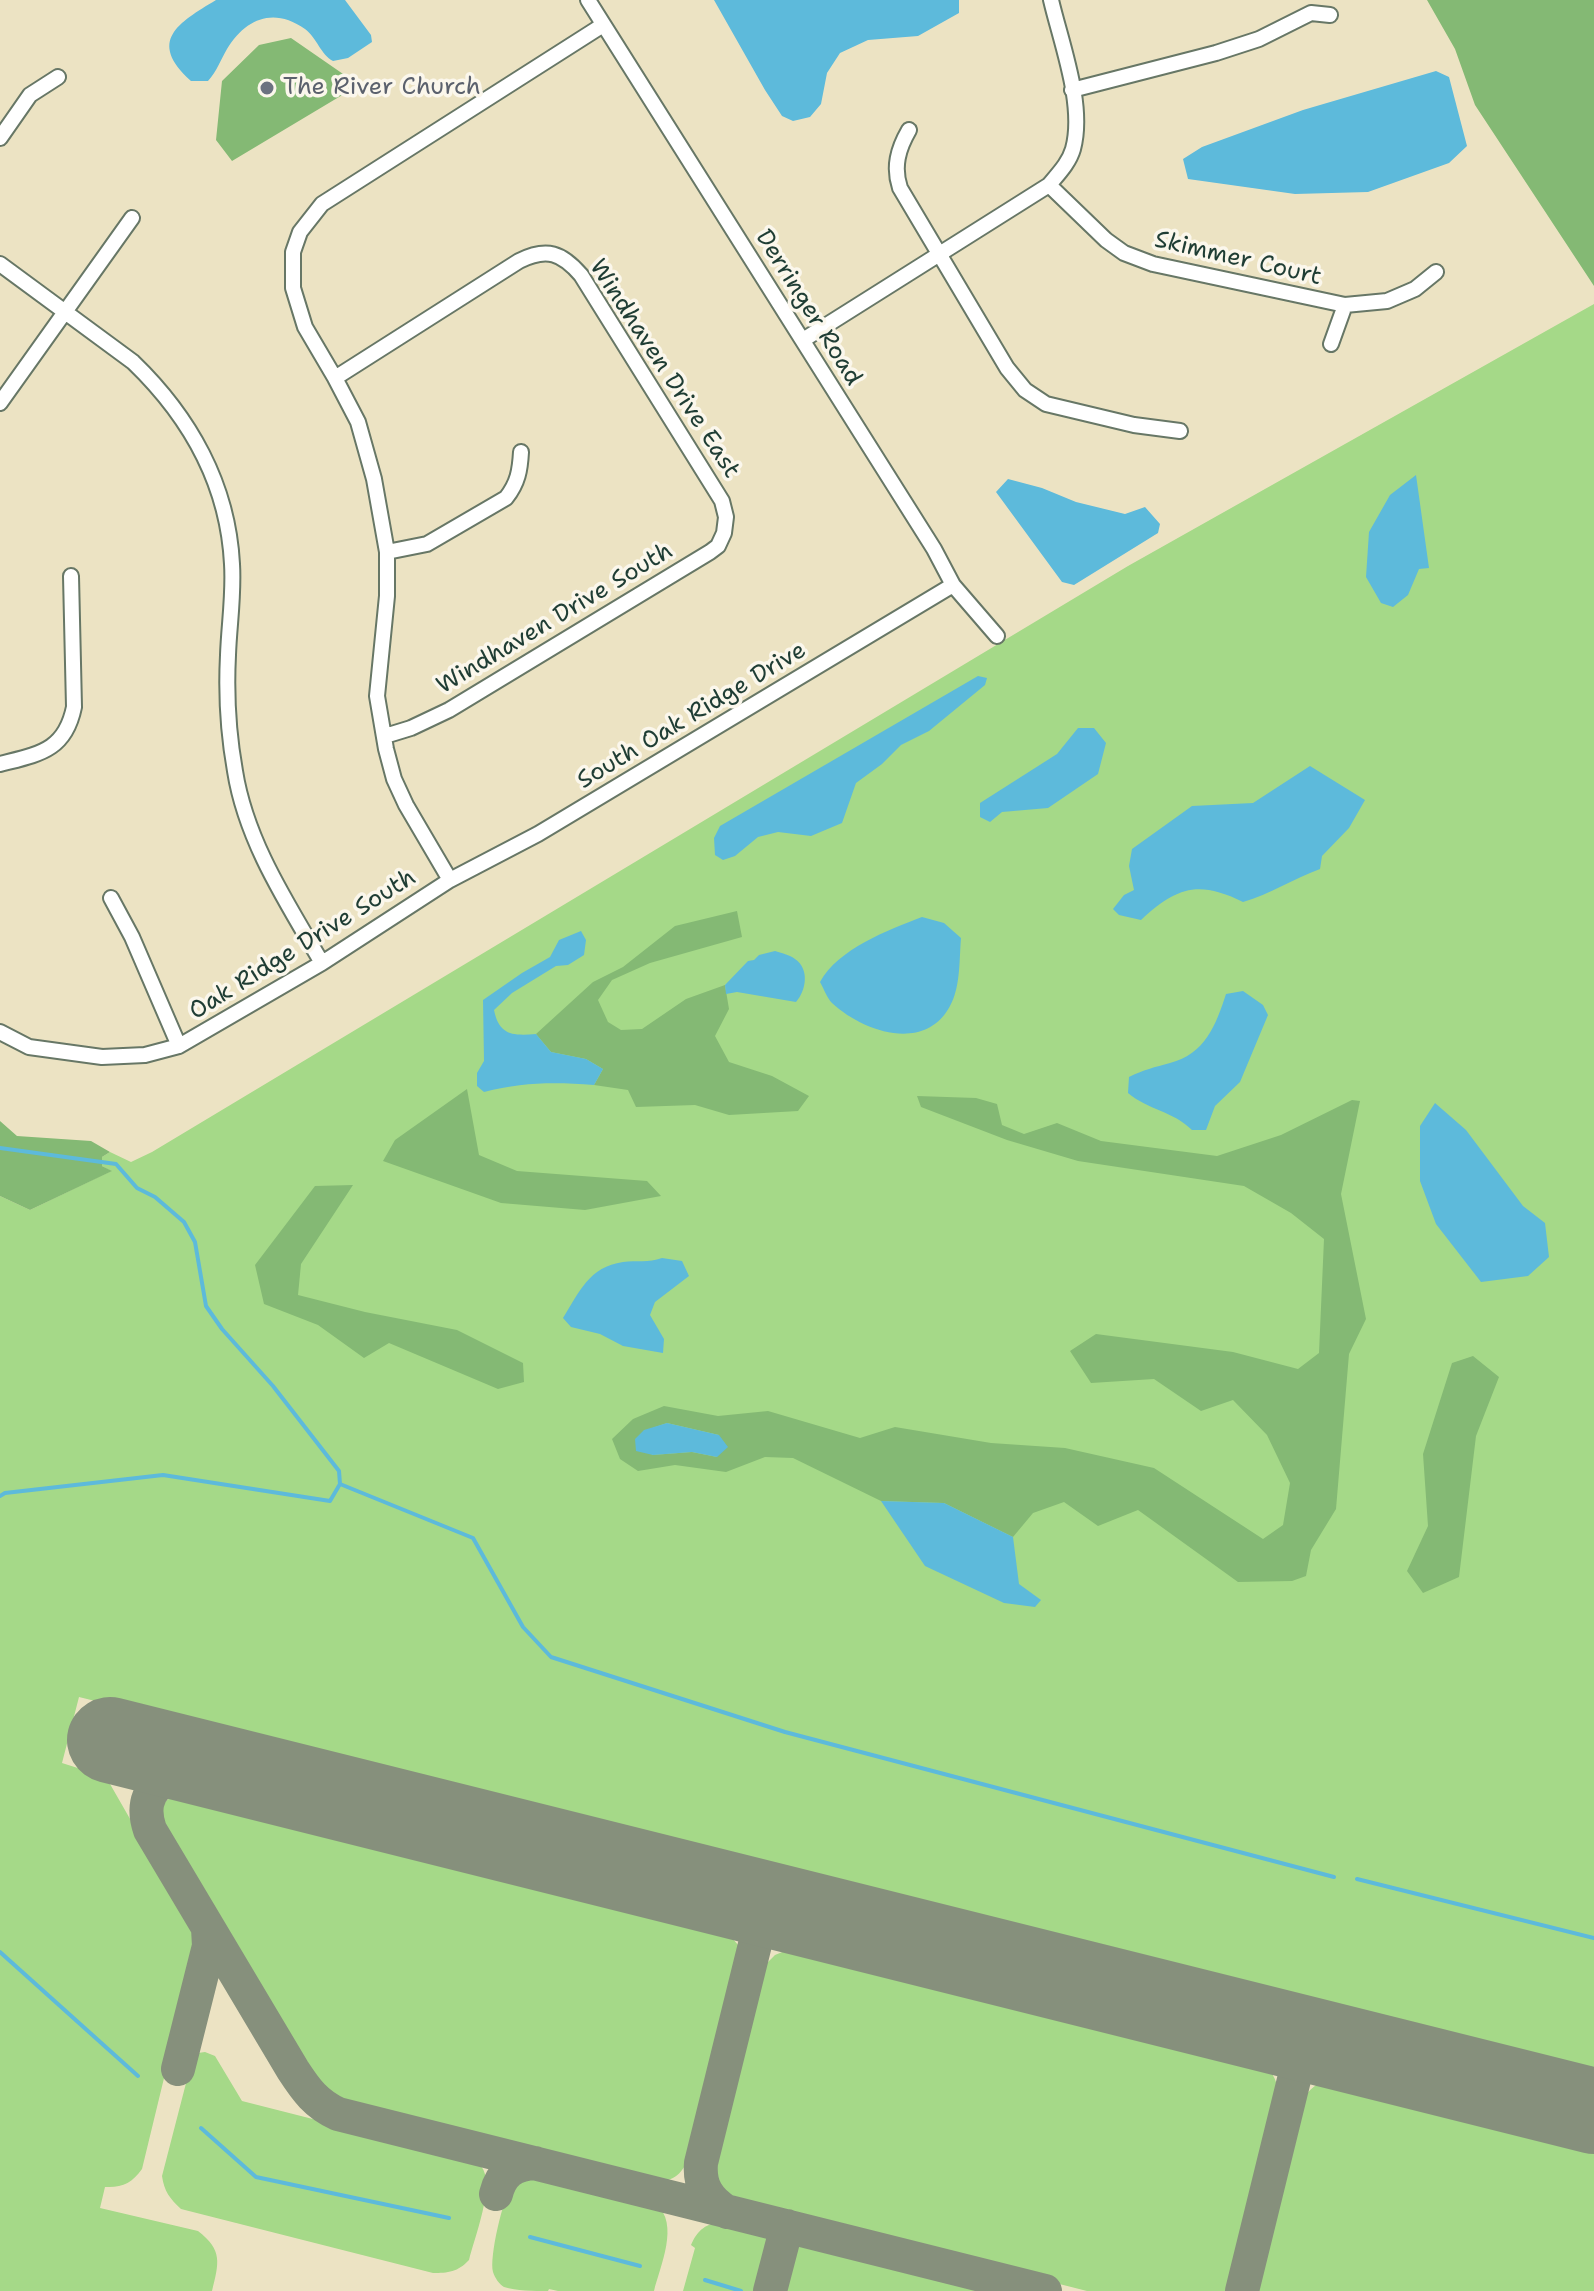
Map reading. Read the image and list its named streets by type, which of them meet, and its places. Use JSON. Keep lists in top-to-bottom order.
{
  "streets": {
    "street": [
      "Skimmer Court",
      "Derringer Road",
      "Windhaven Drive East",
      "Windhaven Drive South",
      "South Oak Ridge Drive",
      "Oak Ridge Drive South"
    ]
  },
  "crossings": [
    ["Derringer Road", "South Oak Ridge Drive"],
    ["Windhaven Drive East", "Windhaven Drive South"],
    ["South Oak Ridge Drive", "Oak Ridge Drive South"]
  ],
  "places": ["The River Church"]
}
